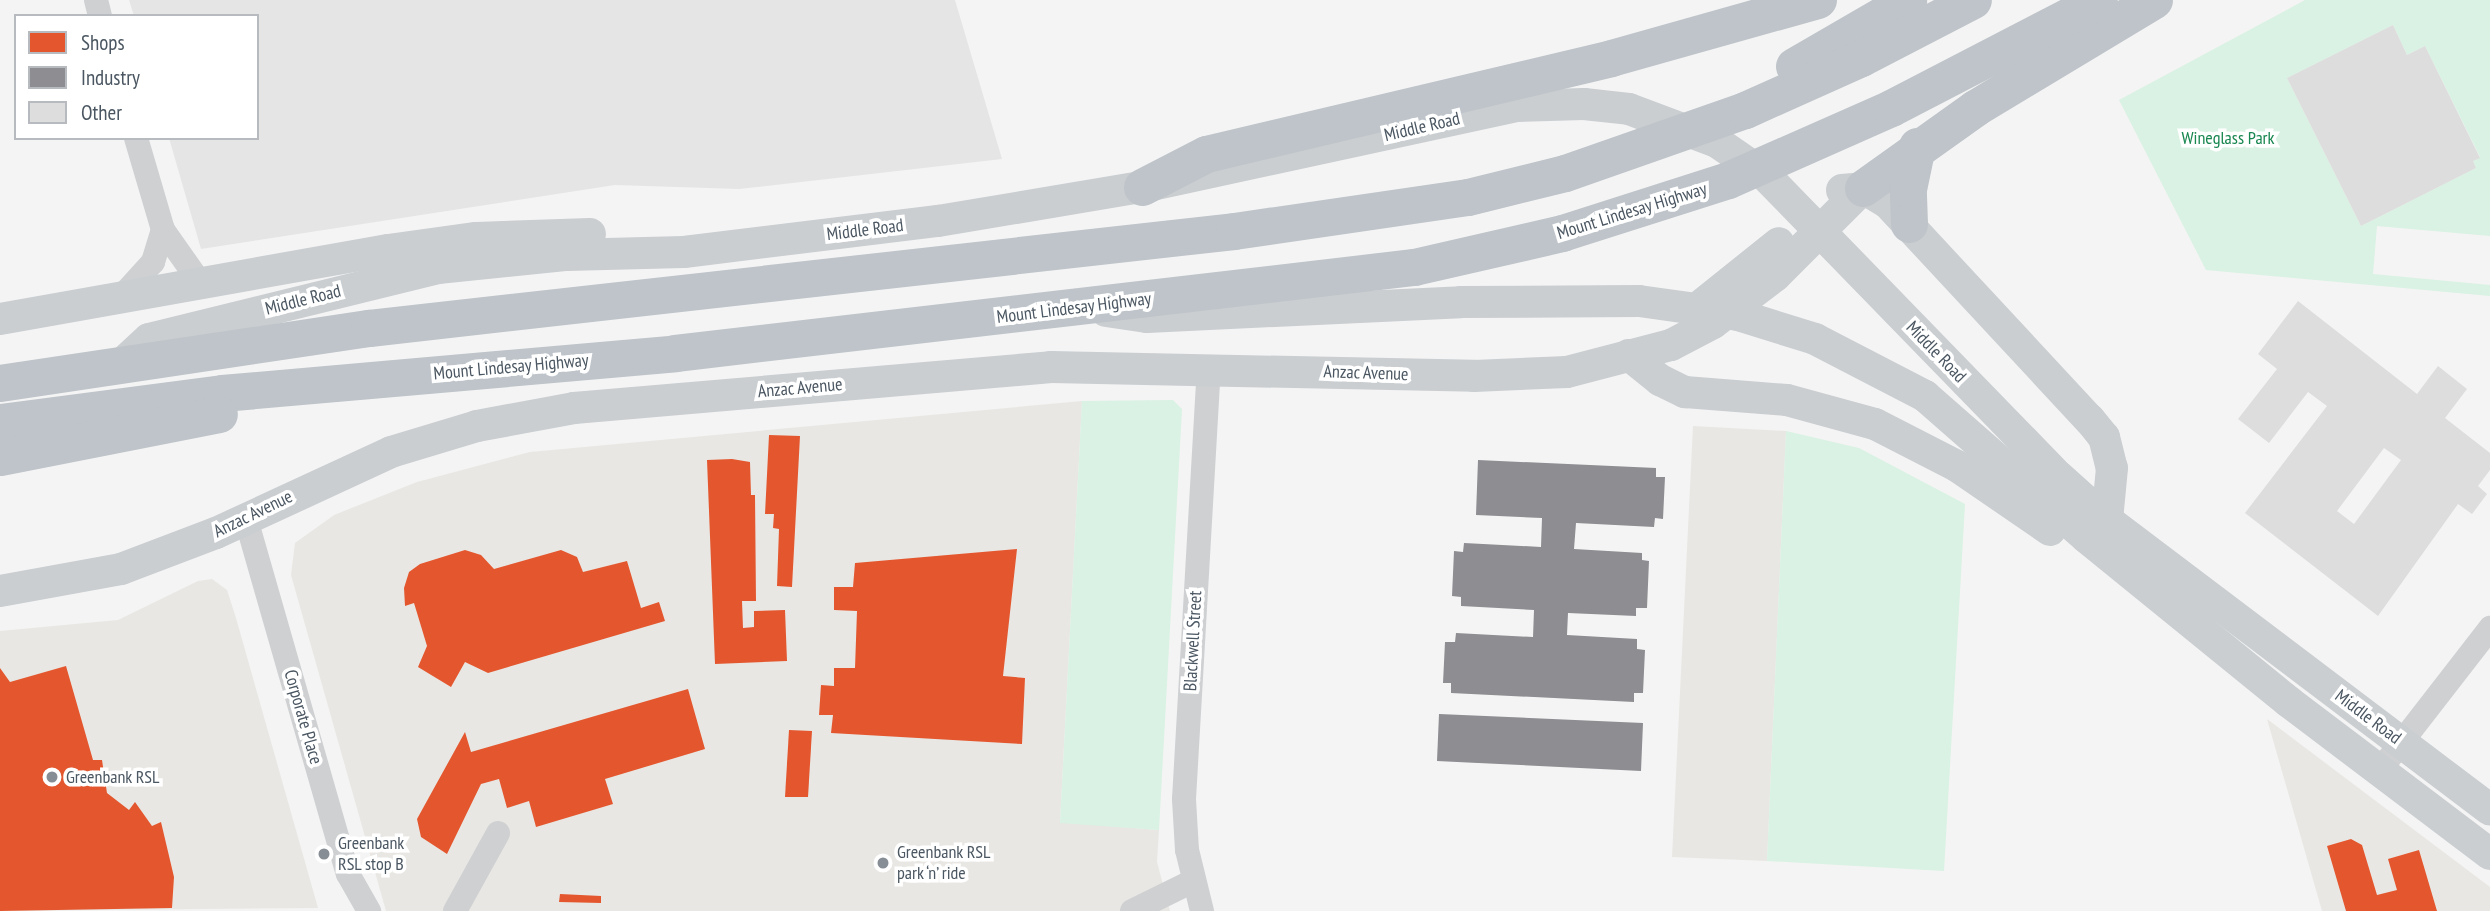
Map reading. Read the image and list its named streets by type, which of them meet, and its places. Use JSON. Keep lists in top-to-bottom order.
{
  "streets": {
    "highway": ["Mount Lindesay Highway"],
    "main road": ["Middle Road", "Anzac Avenue"],
    "street": ["Blackwell Street", "Corporate Place"]
  },
  "crossings": [
    ["Middle Road", "Mount Lindesay Highway"],
    ["Anzac Avenue", "Blackwell Street"],
    ["Anzac Avenue", "Corporate Place"]
  ],
  "parks": ["Wineglass Park"],
  "places": ["Greenbank RSL", "Greenbank RSL stop B", "Greenbank RSL park ‘n’ ride"],
  "legend": ["Shops", "Industry", "Other"]
}
